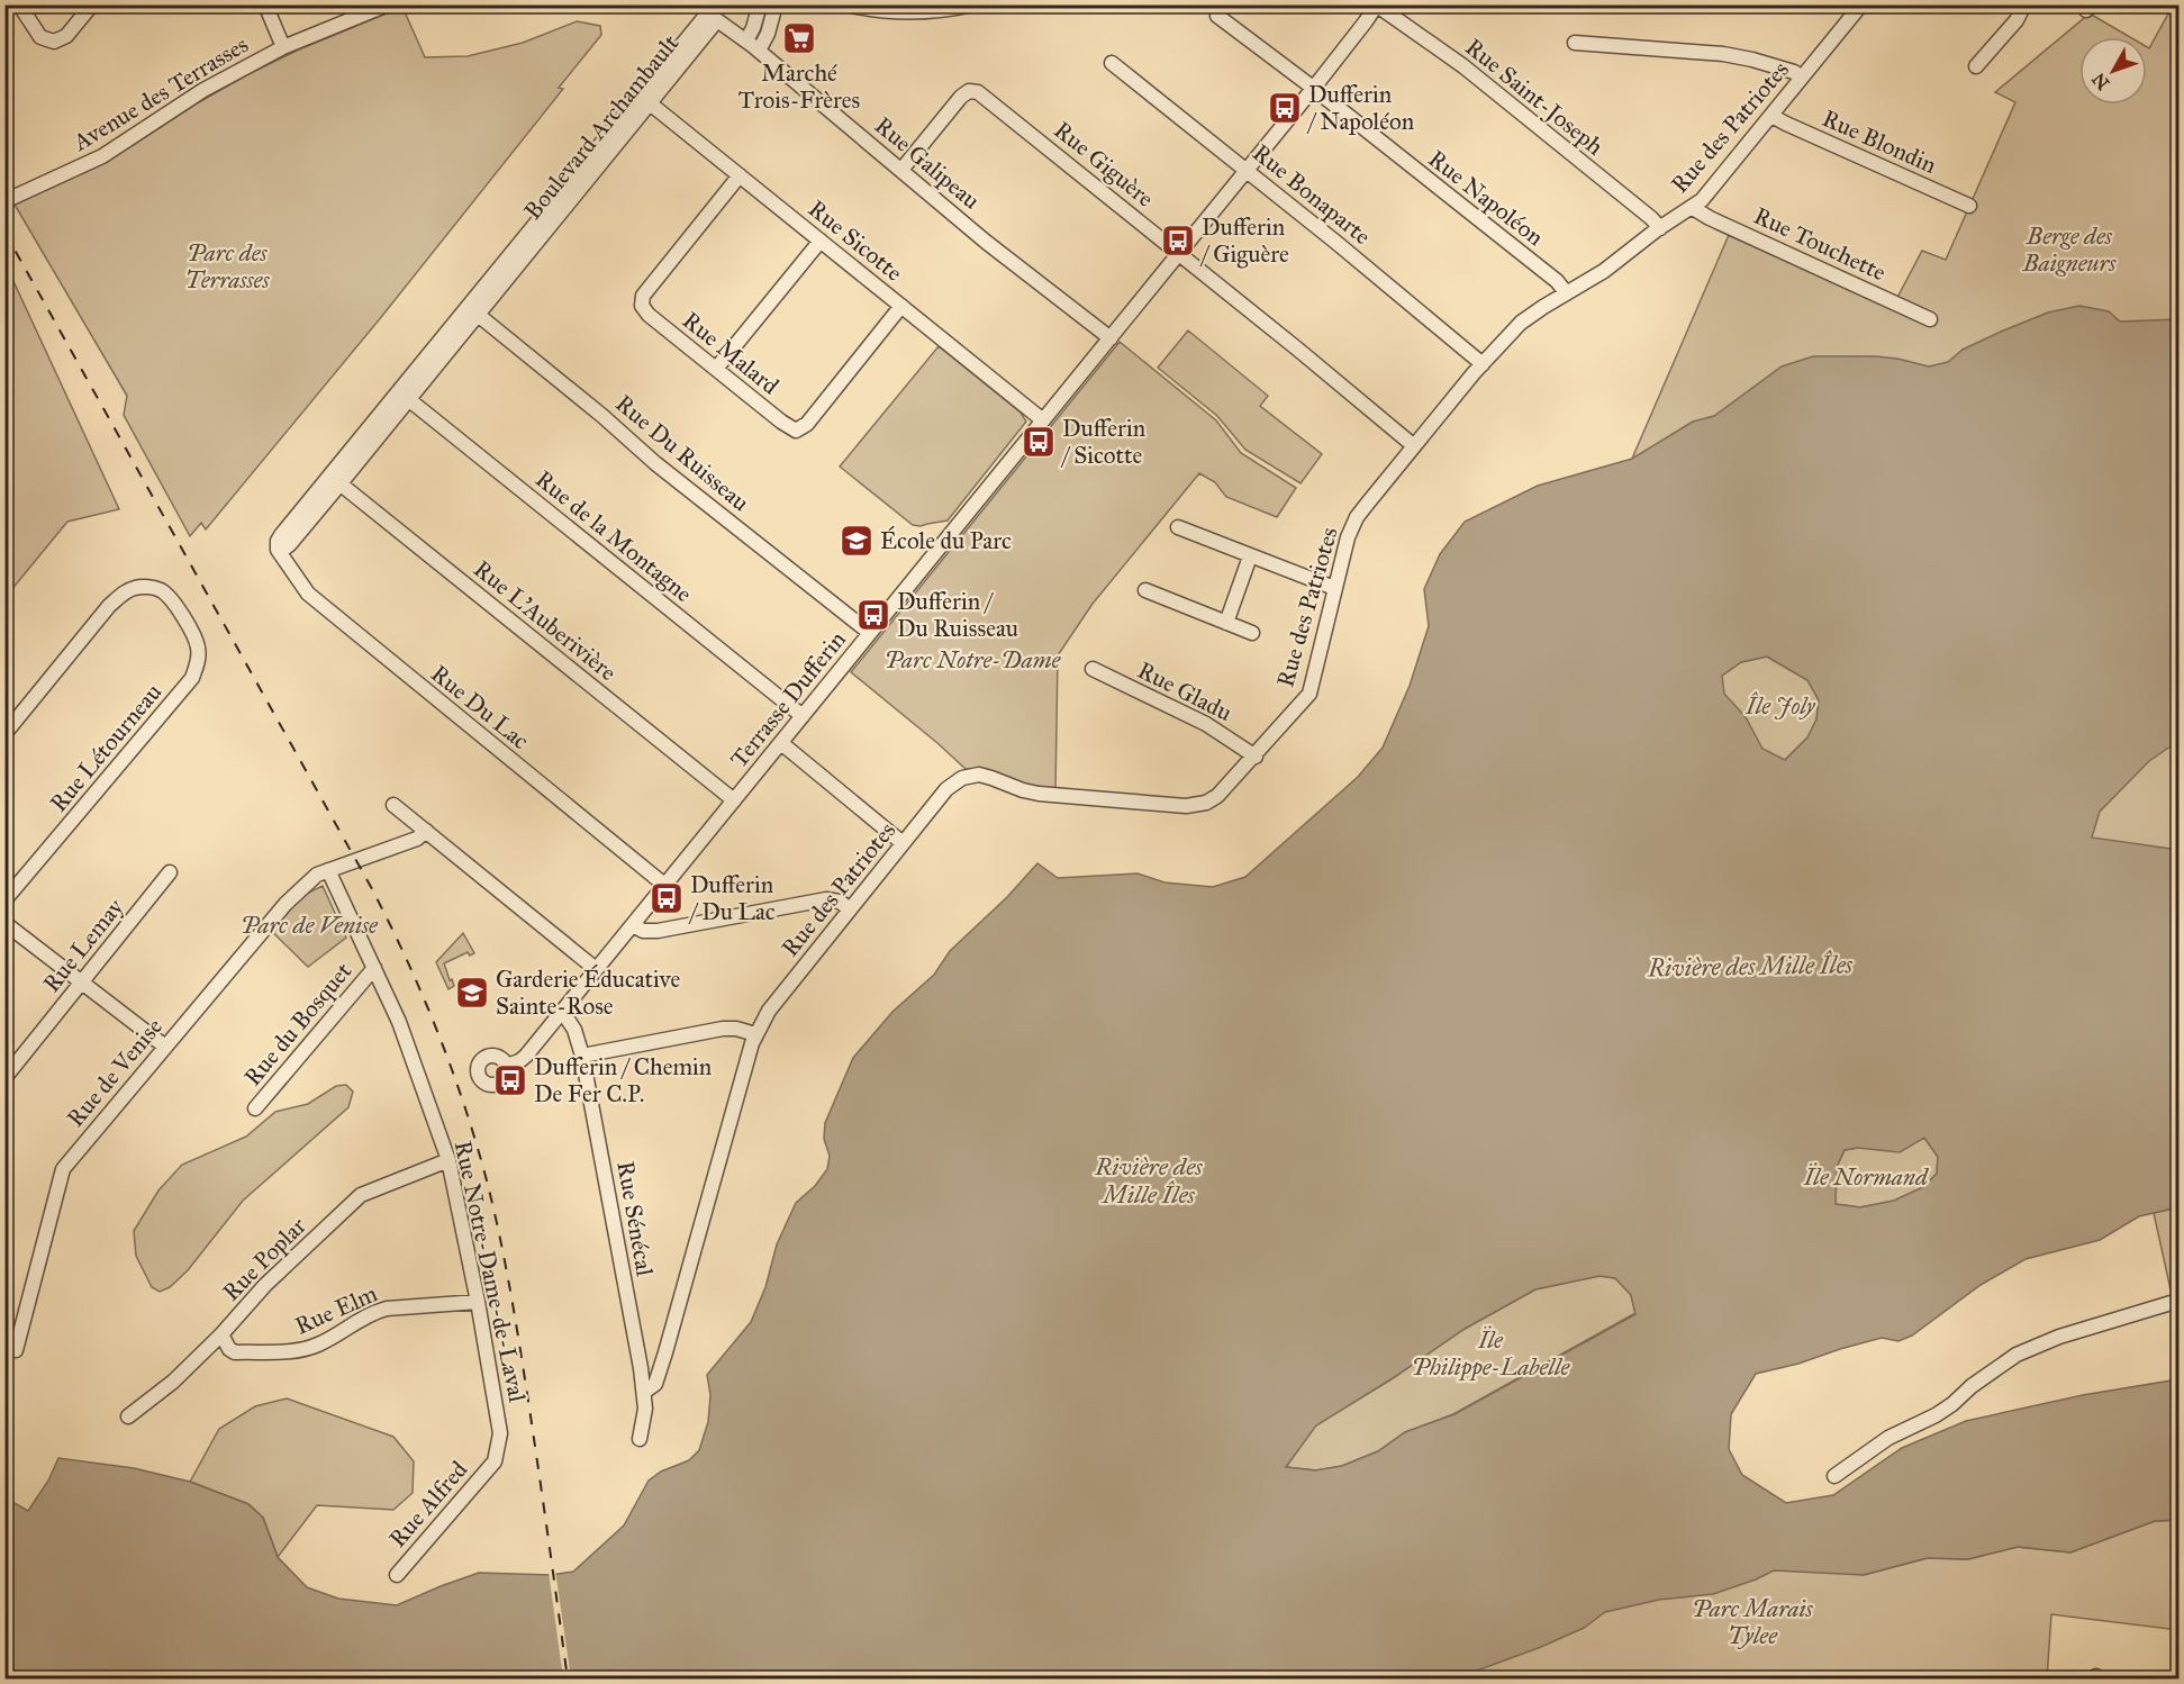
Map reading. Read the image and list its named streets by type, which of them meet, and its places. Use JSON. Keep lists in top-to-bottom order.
{
  "streets": {
    "street": [
      "Avenue des Terrasses",
      "Rue Saint-Joseph",
      "Boulevard Archambault",
      "Rue des Patriotes",
      "Rue Blondin",
      "Rue Galipeau",
      "Rue Giguère",
      "Rue Bonaparte",
      "Rue Napoléon",
      "Rue Sicotte",
      "Rue Touchette",
      "Rue Malard",
      "Rue Du Ruisseau",
      "Rue de la Montagne",
      "Rue L'Auberivière",
      "Rue Gladu",
      "Terrasse Dufferin",
      "Rue Du Lac",
      "Rue Létourneau",
      "Rue Lemay",
      "Rue du Bosquet",
      "Rue de Venise",
      "Rue Sénécal",
      "Rue Poplar",
      "Rue Notre-Dame-de-Laval",
      "Rue Elm",
      "Rue Alfred"
    ]
  },
  "crossings": [
    ["Rue Saint-Joseph", "Rue des Patriotes"],
    ["Rue Saint-Joseph", "Terrasse Dufferin"],
    ["Boulevard Archambault", "Rue Galipeau"],
    ["Boulevard Archambault", "Rue Sicotte"],
    ["Boulevard Archambault", "Rue Du Ruisseau"],
    ["Boulevard Archambault", "Rue de la Montagne"],
    ["Boulevard Archambault", "Rue L'Auberivière"],
    ["Boulevard Archambault", "Rue Du Lac"],
    ["Rue des Patriotes", "Rue Blondin"],
    ["Rue des Patriotes", "Rue Giguère"],
    ["Rue des Patriotes", "Rue Bonaparte"],
    ["Rue des Patriotes", "Rue Napoléon"],
    ["Rue des Patriotes", "Rue Touchette"],
    ["Rue des Patriotes", "Rue Gladu"],
    ["Rue des Patriotes", "Rue Sénécal"],
    ["Rue Galipeau", "Rue Giguère"],
    ["Rue Galipeau", "Terrasse Dufferin"],
    ["Rue Giguère", "Terrasse Dufferin"],
    ["Rue Bonaparte", "Terrasse Dufferin"],
    ["Rue Napoléon", "Terrasse Dufferin"],
    ["Rue Sicotte", "Rue Malard"],
    ["Rue Sicotte", "Terrasse Dufferin"],
    ["Rue Du Ruisseau", "Terrasse Dufferin"],
    ["Rue de la Montagne", "Terrasse Dufferin"],
    ["Rue L'Auberivière", "Terrasse Dufferin"],
    ["Terrasse Dufferin", "Rue Du Lac"],
    ["Terrasse Dufferin", "Rue Sénécal"],
    ["Rue du Bosquet", "Rue Notre-Dame-de-Laval"],
    ["Rue de Venise", "Rue Notre-Dame-de-Laval"],
    ["Rue Poplar", "Rue Notre-Dame-de-Laval"],
    ["Rue Poplar", "Rue Elm"],
    ["Rue Notre-Dame-de-Laval", "Rue Elm"],
    ["Rue Notre-Dame-de-Laval", "Rue Alfred"]
  ],
  "water": ["Rivière des Mille Îles"],
  "parks": [
    "Berge des Baigneurs",
    "Parc des Terrasses",
    "Parc Notre-Dame",
    "Île Joly",
    "Parc de Venise",
    "Ïle Normand",
    "Ïle Philippe-Labelle",
    "Parc Marais Tylee"
  ],
  "places": {
    "supermarket": ["Marché Trois-Frères"],
    "bus stop": [
      "Dufferin / Napoléon",
      "Dufferin / Giguère",
      "Dufferin / Sicotte",
      "Dufferin / Du Ruisseau",
      "Dufferin / Du Lac",
      "Dufferin / Chemin De Fer C.P."
    ],
    "school or university": ["École du Parc", "Garderie Éducative Sainte-Rose"]
  },
  "north": "bottom left"
}
